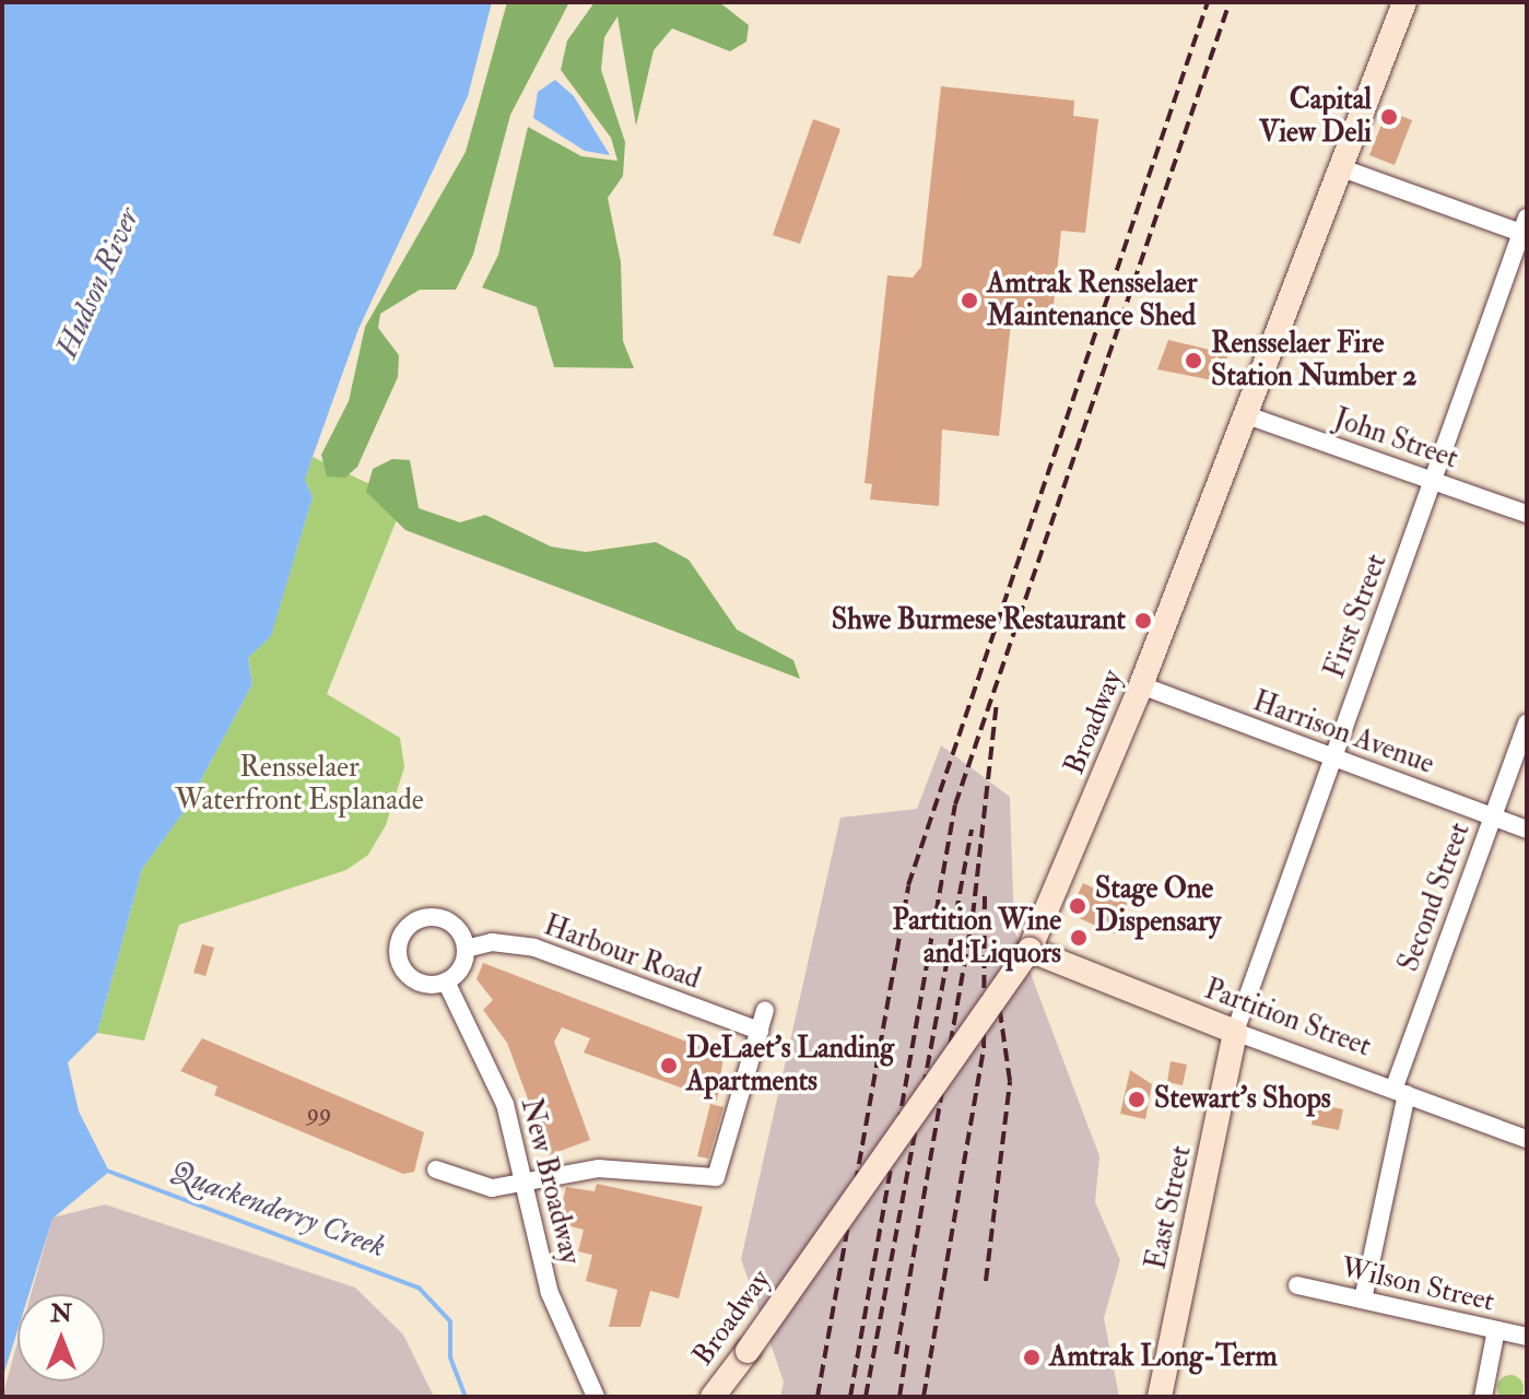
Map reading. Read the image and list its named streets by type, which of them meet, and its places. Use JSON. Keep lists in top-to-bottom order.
{
  "streets": {
    "street": [
      "John Street",
      "First Street",
      "Broadway",
      "Harrison Avenue",
      "Second Street",
      "Harbour Road",
      "Partition Street",
      "New Broadway",
      "East Street",
      "Wilson Street"
    ]
  },
  "crossings": [
    ["John Street", "First Street"],
    ["John Street", "Broadway"],
    ["First Street", "Harrison Avenue"],
    ["First Street", "Partition Street"],
    ["First Street", "East Street"],
    ["Broadway", "Harrison Avenue"],
    ["Broadway", "Partition Street"],
    ["Harrison Avenue", "Second Street"],
    ["Second Street", "Partition Street"],
    ["Second Street", "Wilson Street"],
    ["Harbour Road", "New Broadway"],
    ["Partition Street", "East Street"]
  ],
  "water": ["Hudson River", "Quackenderry Creek"],
  "parks": ["Rensselaer Waterfront Esplanade"],
  "places": [
    "Capital View Deli",
    "Amtrak Rensselaer Maintenance Shed",
    "Rensselaer Fire Station Number 2",
    "Shwe Burmese Restaurant",
    "Stage One Dispensary",
    "Partition Wine and Liquors",
    "DeLaet's Landing Apartments",
    "Stewart's Shops",
    "Amtrak Long-Term"
  ],
  "house_numbers": ["99"],
  "north": "top"
}
